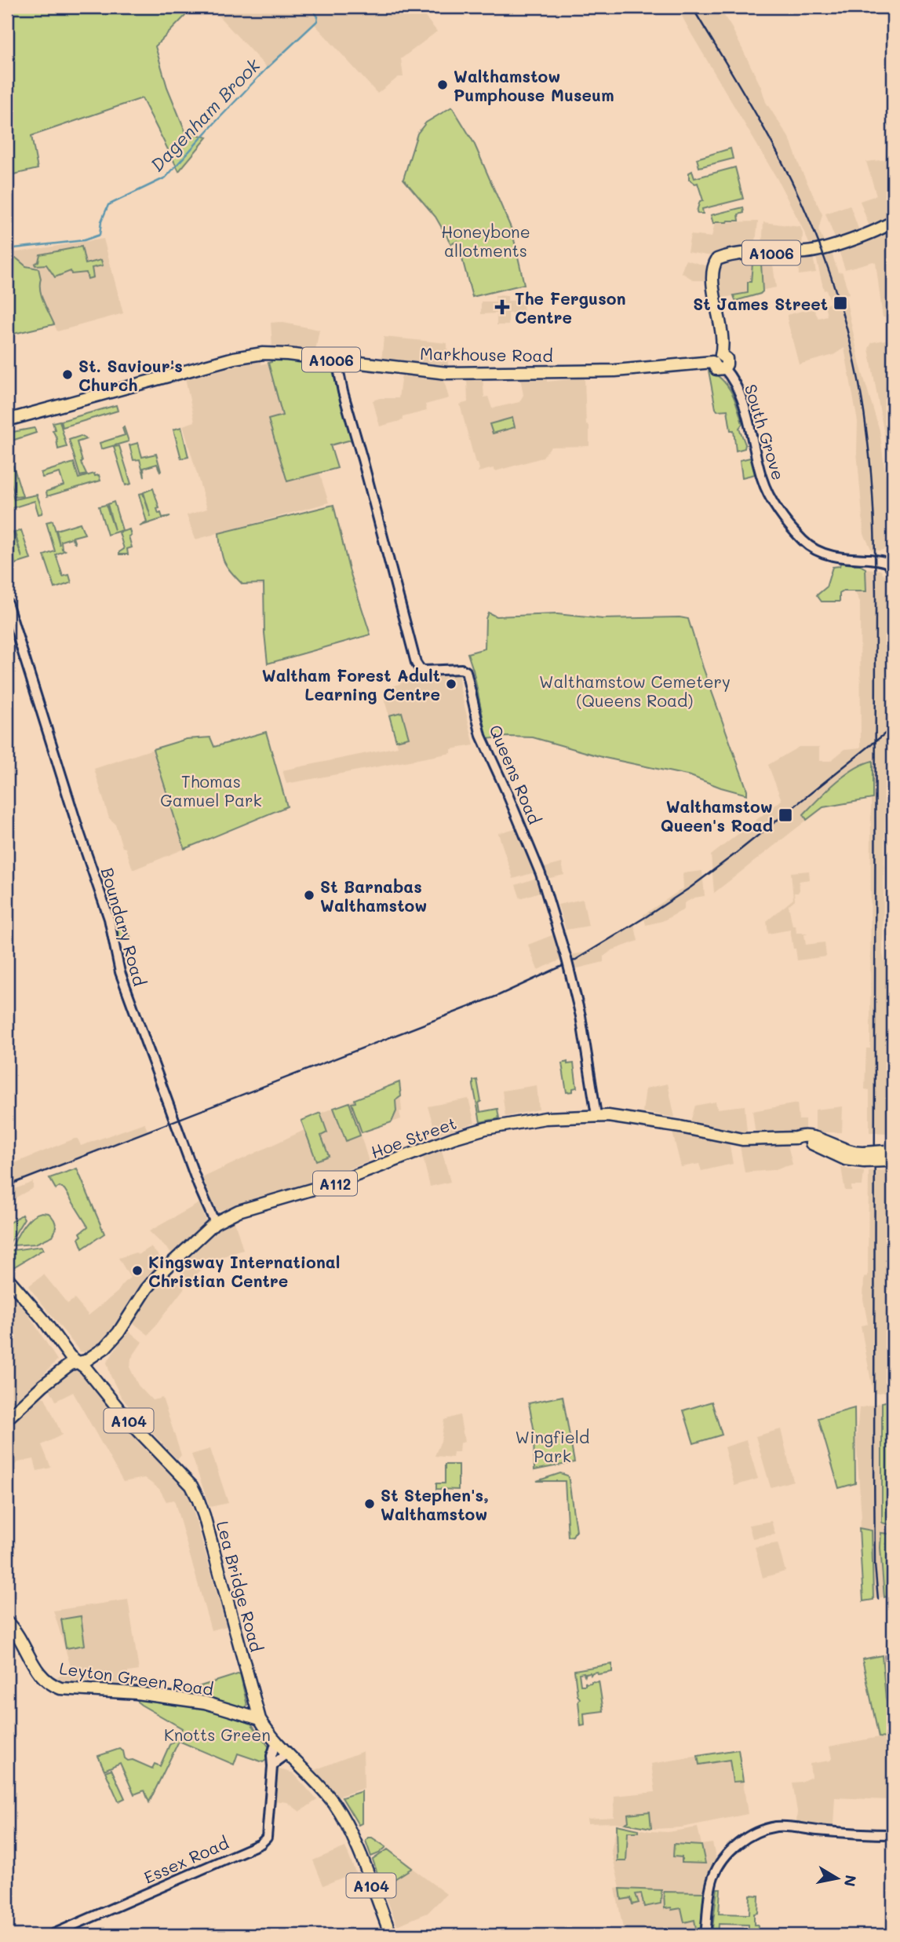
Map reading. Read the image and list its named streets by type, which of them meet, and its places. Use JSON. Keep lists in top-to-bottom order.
{
  "streets": {
    "main road": [
      "A1006",
      "Markhouse Road",
      "Hoe Street",
      "A112",
      "A104",
      "Lea Bridge Road",
      "Leyton Green Road"
    ],
    "street": [
      "South Grove",
      "Queens Road",
      "Boundary Road",
      "Essex Road"
    ]
  },
  "crossings": [
    ["A1006", "Markhouse Road"],
    ["Markhouse Road", "Queens Road"],
    ["Queens Road", "Hoe Street"],
    ["Boundary Road", "Hoe Street"],
    ["Hoe Street", "A112"],
    ["Hoe Street", "Lea Bridge Road"],
    ["A112", "Lea Bridge Road"],
    ["Lea Bridge Road", "Leyton Green Road"],
    ["Lea Bridge Road", "Essex Road"]
  ],
  "water": ["Dagenham Brook"],
  "parks": [
    "Honeybone allotments",
    "Walthamstow Cemetery (Queens Road)",
    "Thomas Gamuel Park",
    "Wingfield Park",
    "Knotts Green"
  ],
  "places": {
    "other": [
      "Walthamstow Pumphouse Museum",
      "St. Saviour's Church",
      "Waltham Forest Adult Learning Centre",
      "St Barnabas Walthamstow",
      "Kingsway International Christian Centre",
      "St Stephen's, Walthamstow"
    ],
    "transit": ["St James Street", "Walthamstow Queen's Road"],
    "health": ["The Ferguson Centre"]
  },
  "north": "right"
}
